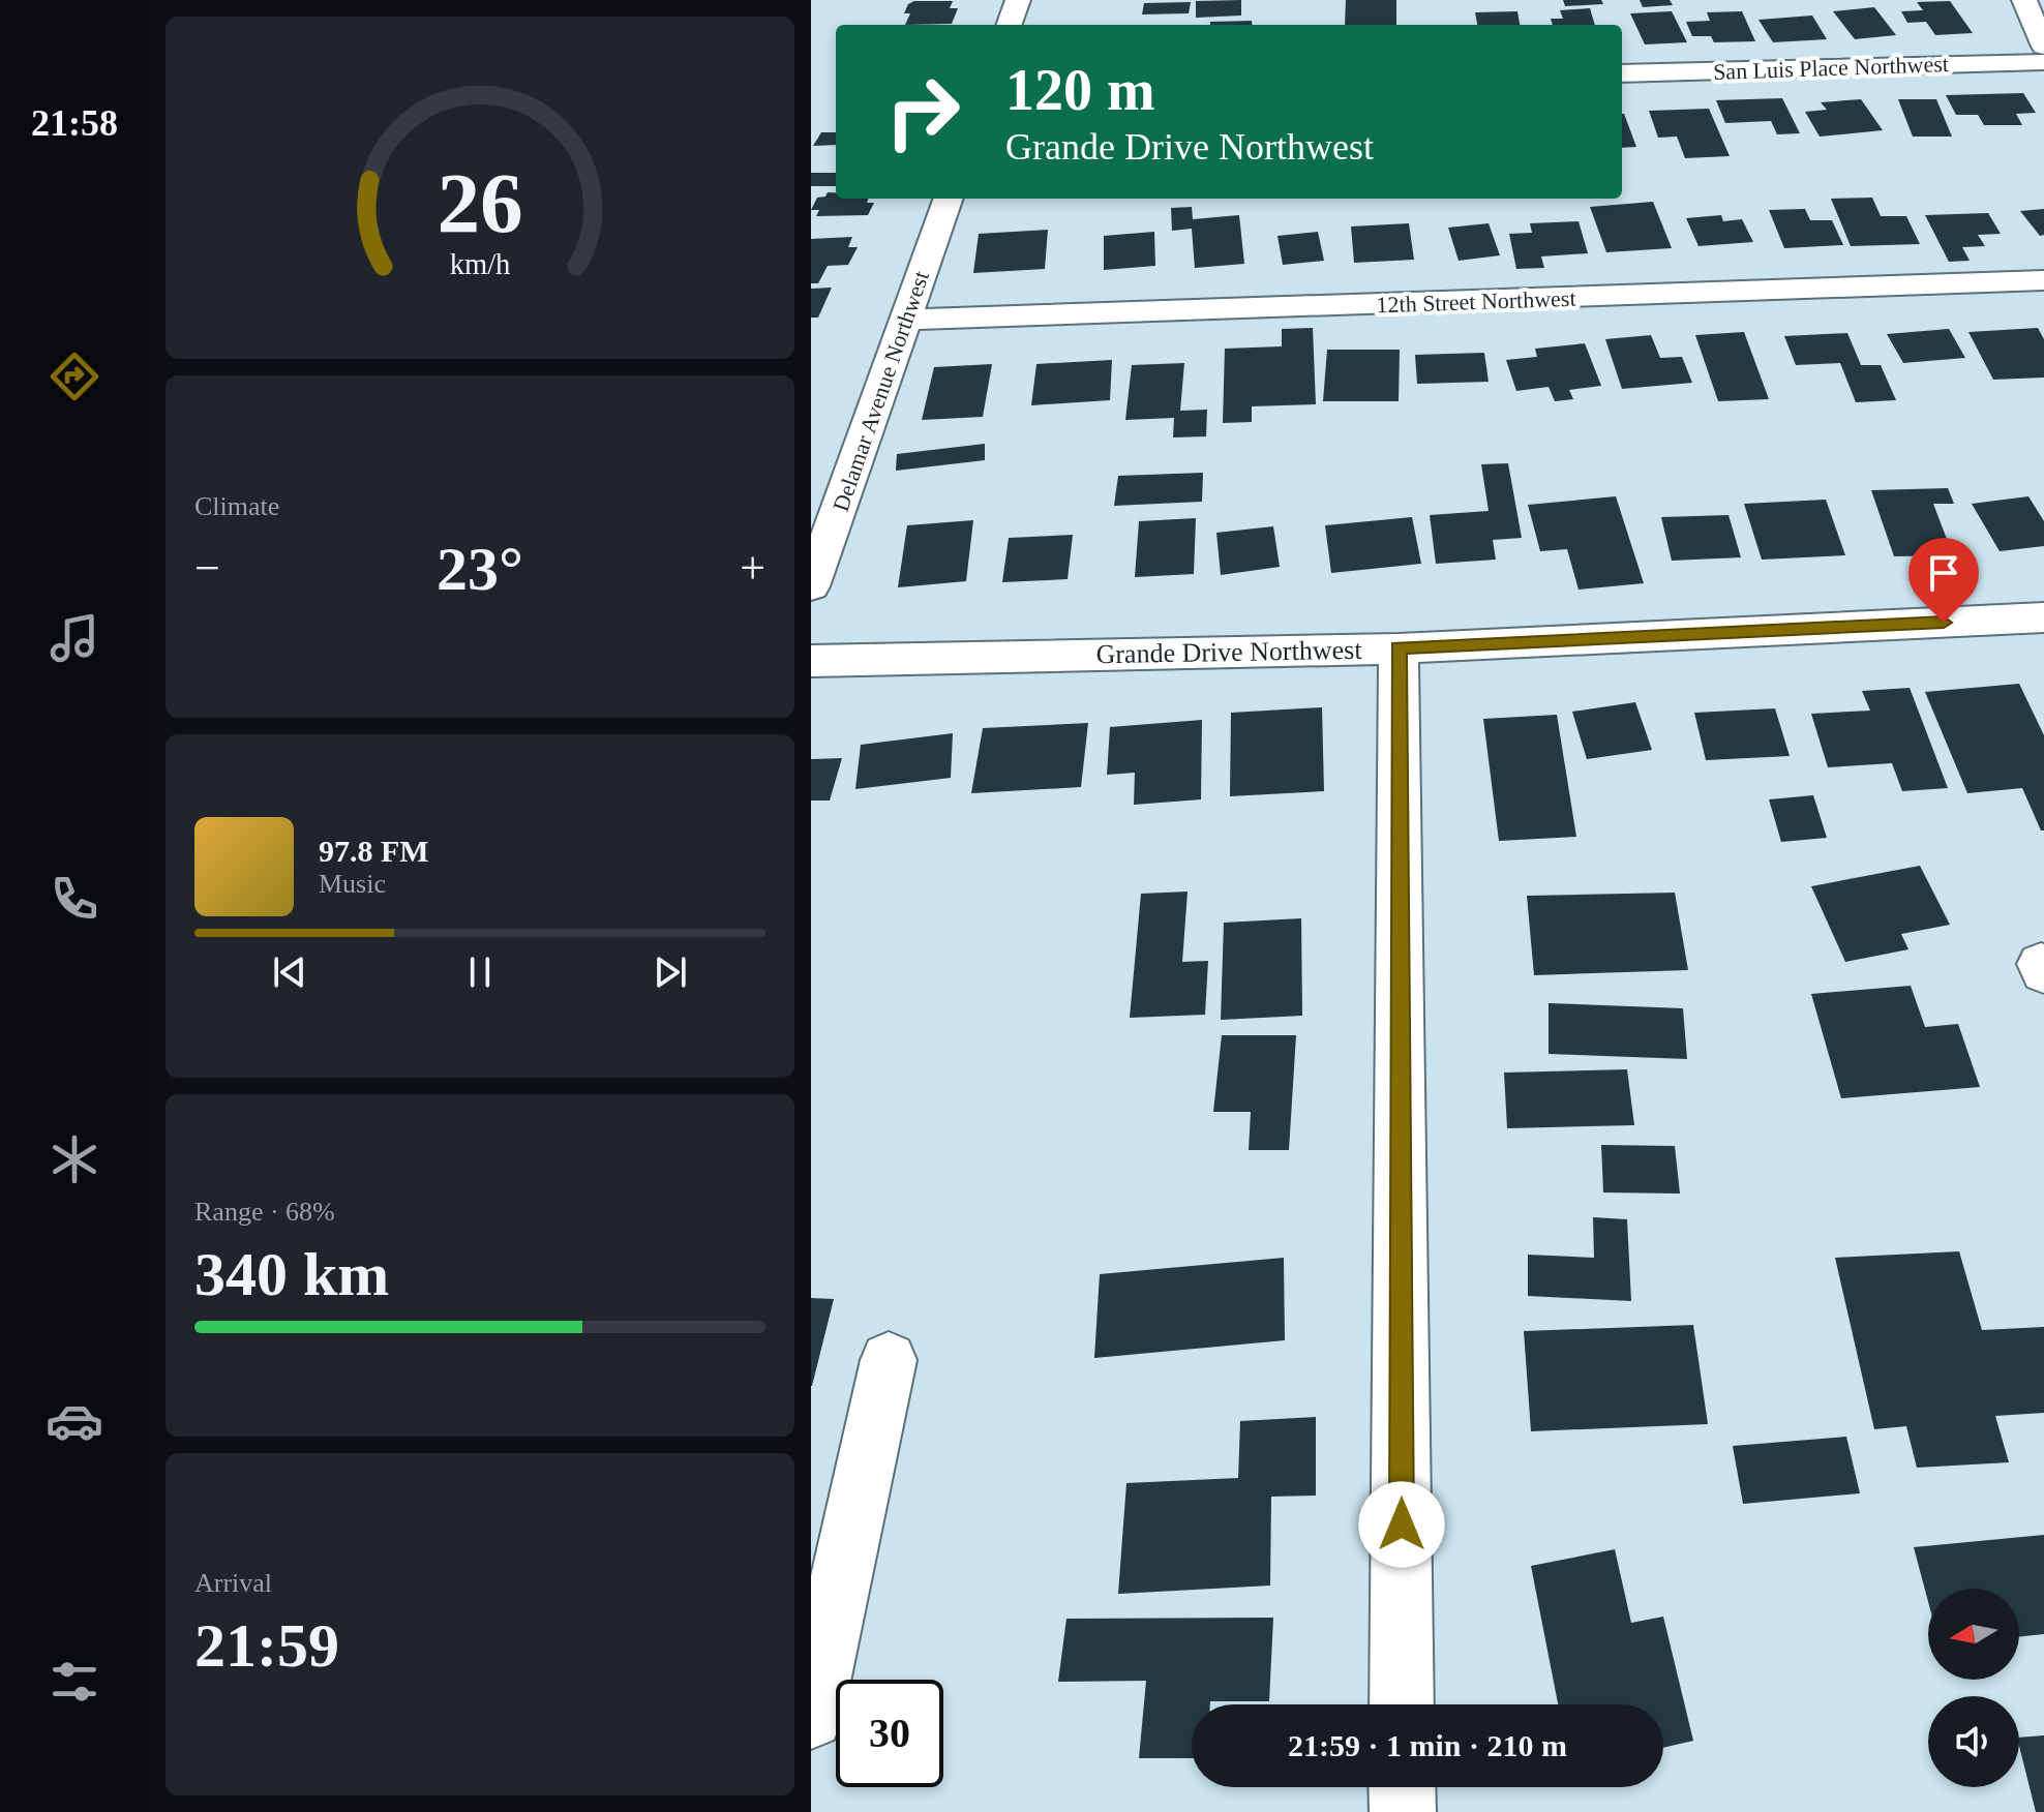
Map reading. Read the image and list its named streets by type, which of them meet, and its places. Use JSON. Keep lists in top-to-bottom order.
{
  "streets": {
    "street": [
      "San Luis Place Northwest",
      "12th Street Northwest",
      "Delamar Avenue Northwest",
      "Grande Drive Northwest"
    ]
  },
  "crossings": [
    ["12th Street Northwest", "Delamar Avenue Northwest"]
  ],
  "north": "left",
  "page": {
    "tabs": "21:58",
    "turn": ["120 m", "Grande Drive Northwest"],
    "tile": [
      "Climate",
      ["Range · 68%", "340 km"],
      ["Arrival", "21:59"]
    ],
    "heat": ["−", "23°", "+"],
    "song": ["97.8 FM", "Music"],
    "limit": "30",
    "trip": "21:59 · 1 min · 210 m",
    "gauge": ["26", "km/h"]
  }
}
